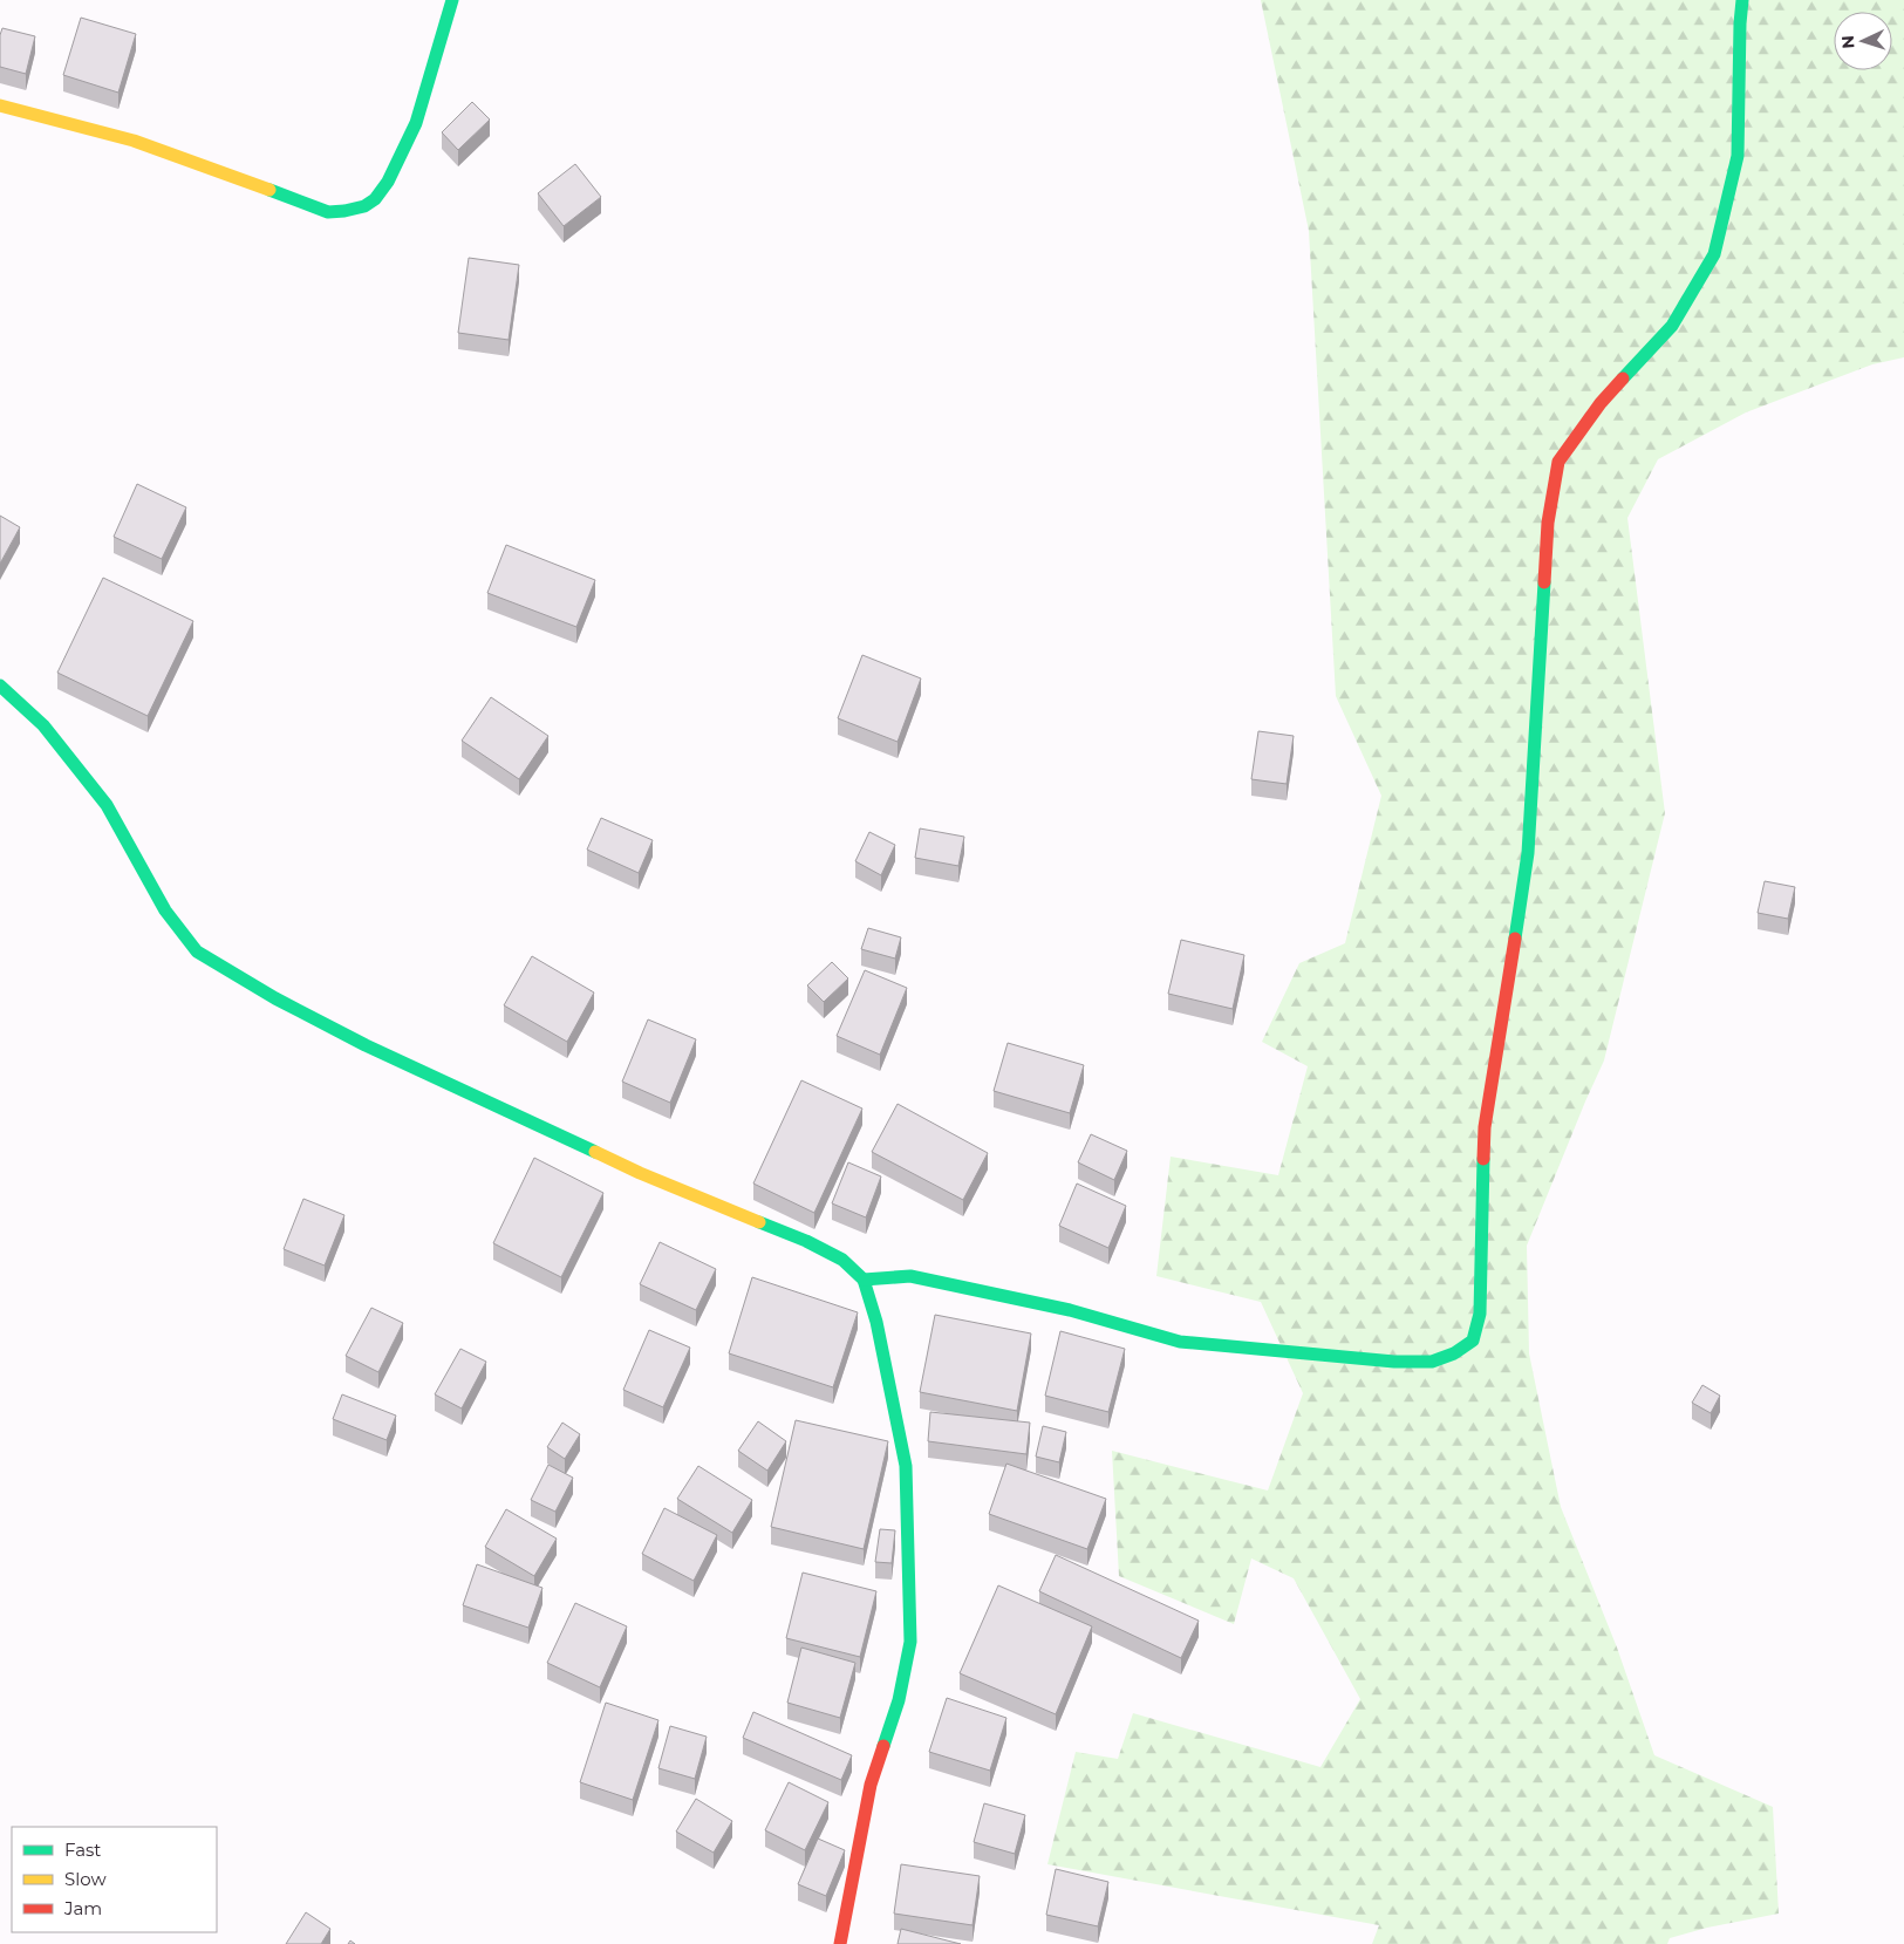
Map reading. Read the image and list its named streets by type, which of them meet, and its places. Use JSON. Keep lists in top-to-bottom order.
{
  "legend": ["Fast", "Slow", "Jam"],
  "north": "left"
}
